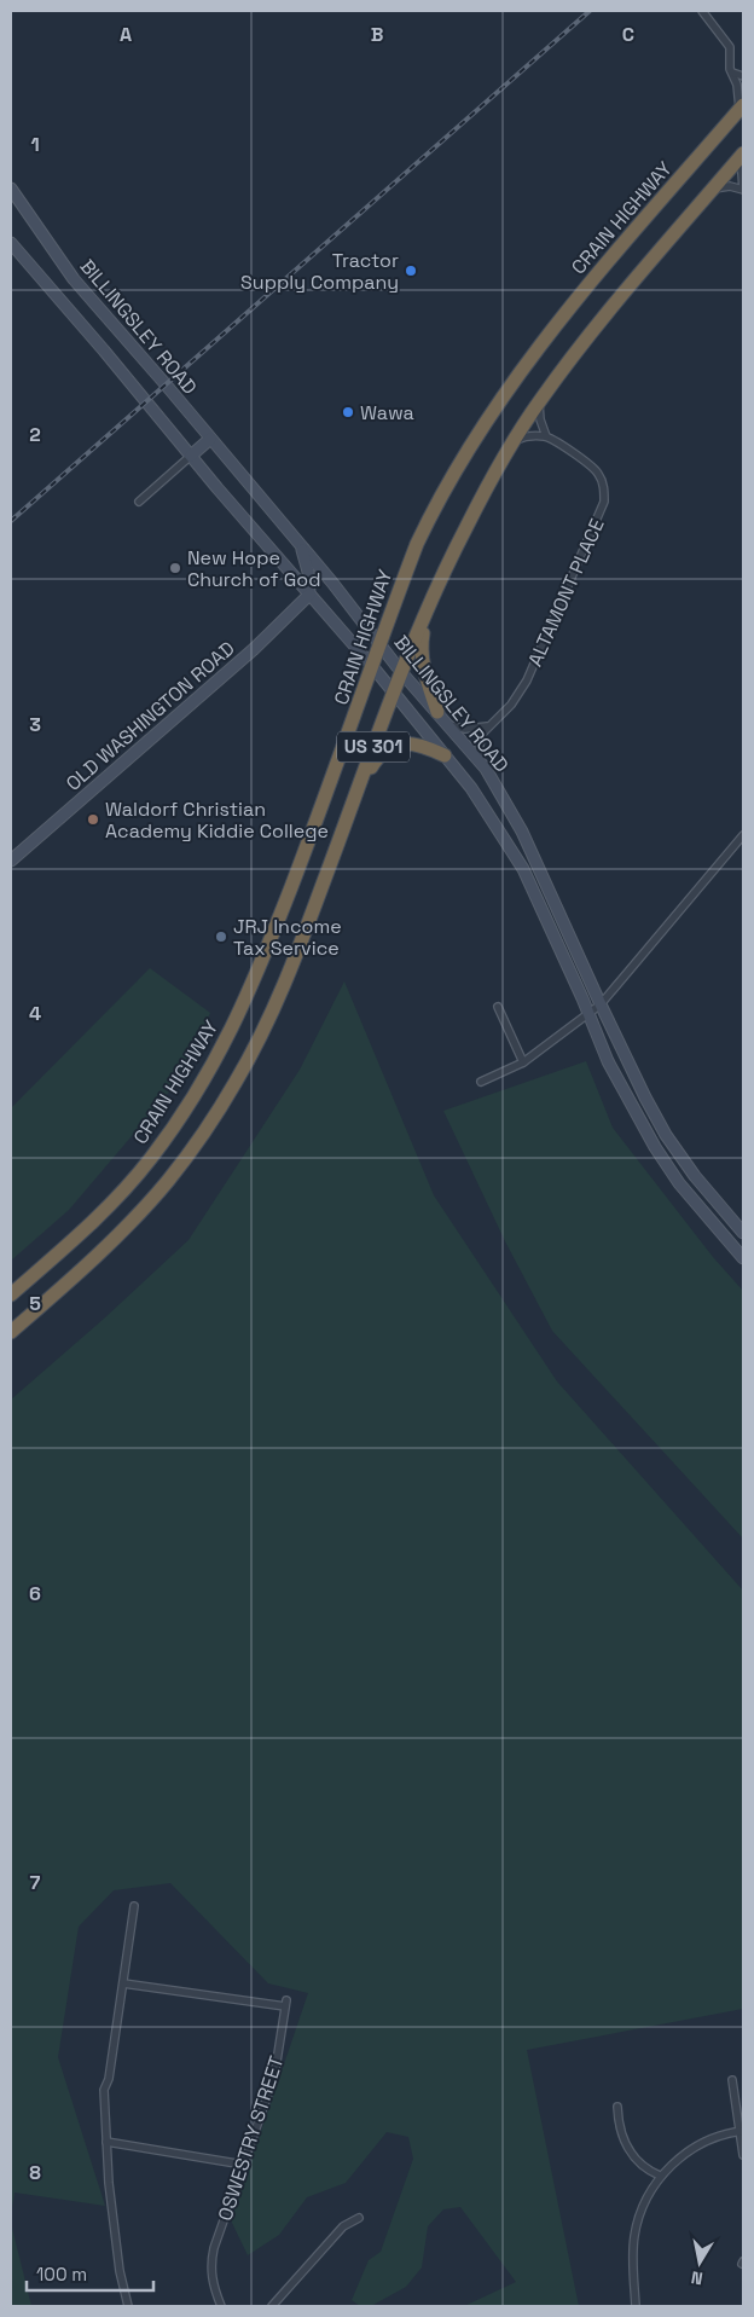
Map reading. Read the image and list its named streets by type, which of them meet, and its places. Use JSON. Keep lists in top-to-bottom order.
{
  "streets": {
    "highway": ["CRAIN HIGHWAY", "US 301"],
    "main road": ["BILLINGSLEY ROAD", "OLD WASHINGTON ROAD"],
    "street": ["ALTAMONT PLACE", "OSWESTRY STREET"]
  },
  "crossings": [
    ["CRAIN HIGHWAY", "BILLINGSLEY ROAD"],
    ["BILLINGSLEY ROAD", "ALTAMONT PLACE"],
    ["BILLINGSLEY ROAD", "OLD WASHINGTON ROAD"],
    ["BILLINGSLEY ROAD", "US 301"]
  ],
  "places": [
    "Tractor Supply Company",
    "Wawa",
    "New Hope Church of God",
    "Waldorf Christian Academy Kiddie College",
    "JRJ Income Tax Service"
  ],
  "scale_bar": "100 m",
  "north": "bottom",
  "grid": {
    "columns": ["A", "B", "C"],
    "rows": [
      "1",
      "2",
      "3",
      "4",
      "5",
      "6",
      "7",
      "8"
    ]
  }
}
